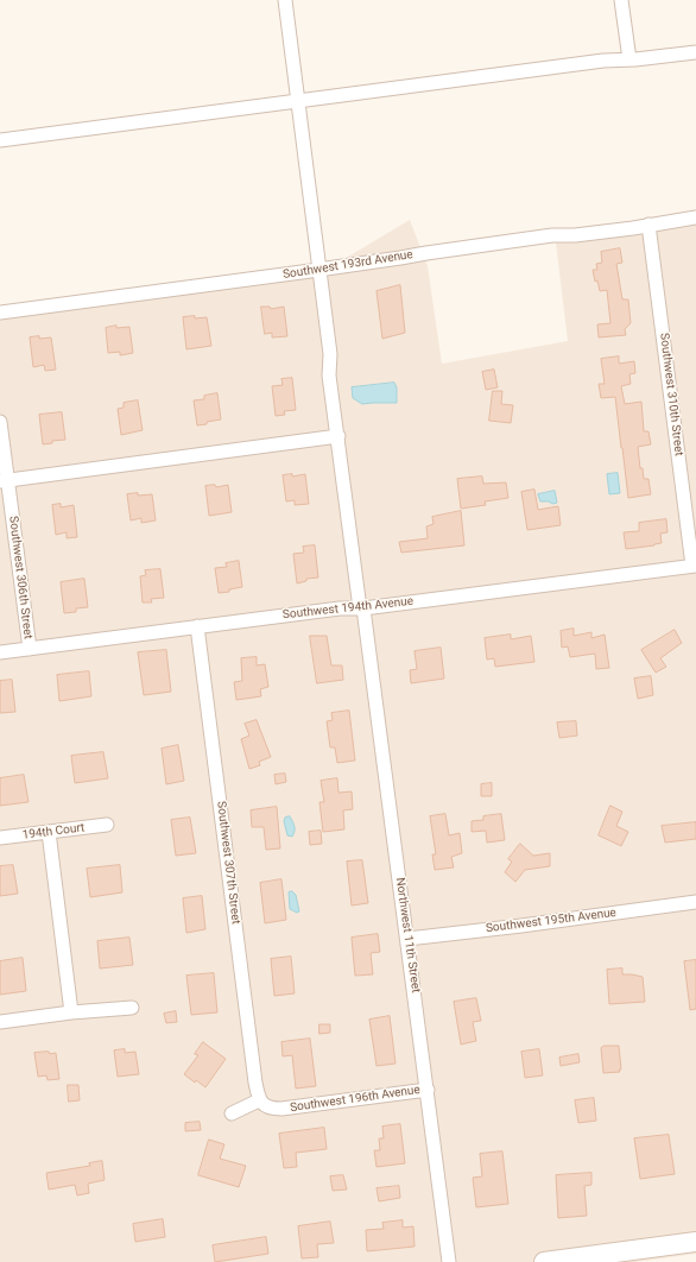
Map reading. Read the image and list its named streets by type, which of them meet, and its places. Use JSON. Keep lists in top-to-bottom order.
{
  "streets": {
    "street": [
      "Southwest 193rd Avenue",
      "Southwest 310th Street",
      "Southwest 306th Street",
      "Southwest 194th Avenue",
      "194th Court",
      "Southwest 307th Street",
      "Southwest 195th Avenue",
      "Northwest 11th Street",
      "Southwest 196th Avenue"
    ]
  },
  "crossings": [
    ["Southwest 193rd Avenue", "Southwest 310th Street"],
    ["Southwest 193rd Avenue", "Northwest 11th Street"],
    ["Southwest 310th Street", "Southwest 194th Avenue"],
    ["Southwest 306th Street", "Southwest 194th Avenue"],
    ["Southwest 194th Avenue", "Southwest 307th Street"],
    ["Southwest 194th Avenue", "Northwest 11th Street"],
    ["Southwest 307th Street", "Southwest 196th Avenue"],
    ["Southwest 195th Avenue", "Northwest 11th Street"],
    ["Northwest 11th Street", "Southwest 196th Avenue"]
  ]
}
